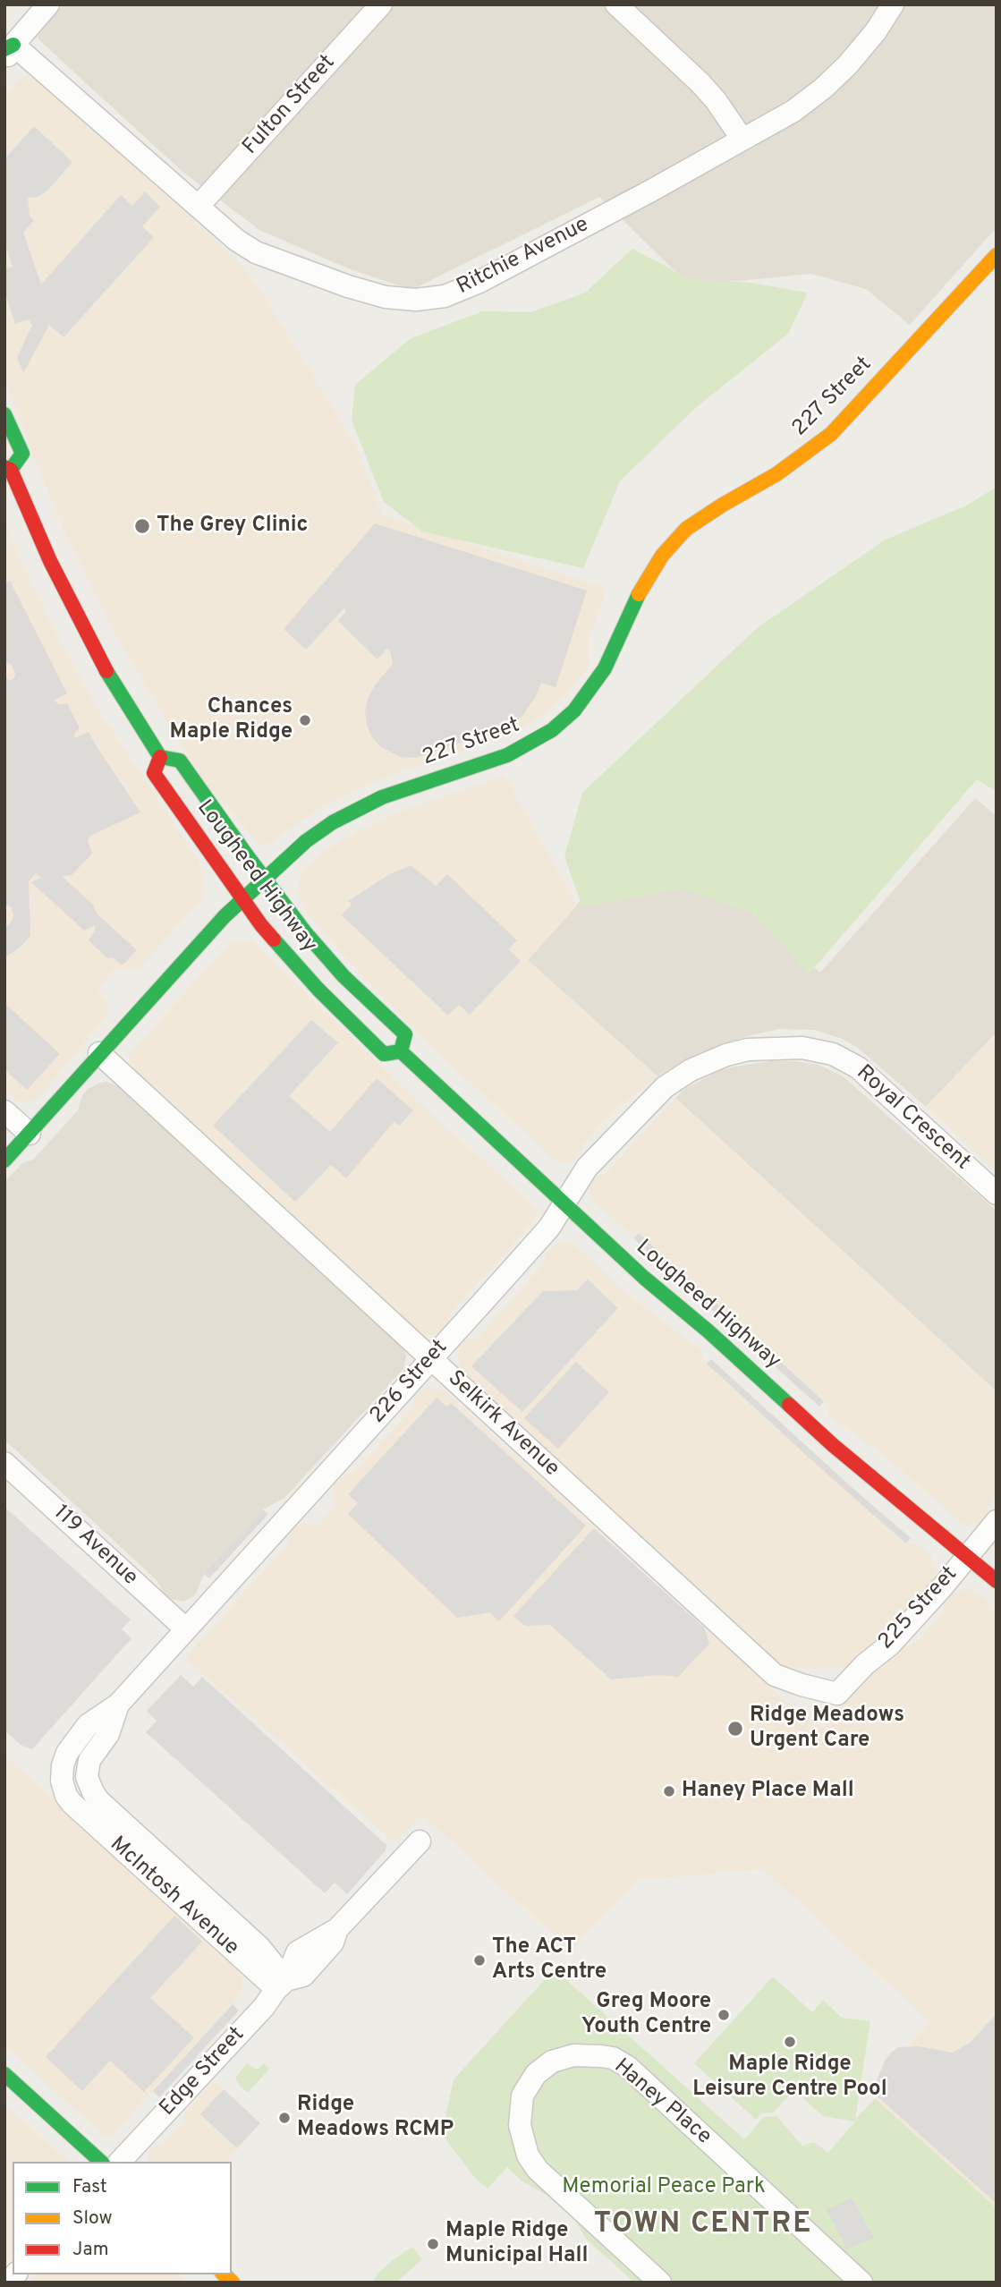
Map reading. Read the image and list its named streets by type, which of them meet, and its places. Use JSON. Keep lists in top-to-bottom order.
{
  "streets": {
    "main road": ["227 Street", "Lougheed Highway"],
    "street": [
      "Fulton Street",
      "Ritchie Avenue",
      "Royal Crescent",
      "226 Street",
      "Selkirk Avenue",
      "119 Avenue",
      "225 Street",
      "McIntosh Avenue",
      "Edge Street",
      "Haney Place"
    ]
  },
  "crossings": [
    ["Fulton Street", "Ritchie Avenue"],
    ["227 Street", "Lougheed Highway"],
    ["227 Street", "Selkirk Avenue"],
    ["Lougheed Highway", "226 Street"],
    ["Lougheed Highway", "225 Street"],
    ["Royal Crescent", "226 Street"],
    ["226 Street", "Selkirk Avenue"],
    ["226 Street", "119 Avenue"],
    ["226 Street", "McIntosh Avenue"],
    ["Selkirk Avenue", "225 Street"],
    ["McIntosh Avenue", "Edge Street"]
  ],
  "districts": ["TOWN CENTRE"],
  "parks": ["Memorial Peace Park"],
  "places": [
    "The Grey Clinic",
    "Chances Maple Ridge",
    "Ridge Meadows Urgent Care",
    "Haney Place Mall",
    "The ACT Arts Centre",
    "Greg Moore Youth Centre",
    "Maple Ridge Leisure Centre Pool",
    "Ridge Meadows RCMP",
    "Maple Ridge Municipal Hall"
  ],
  "legend": ["Fast", "Slow", "Jam"]
}
